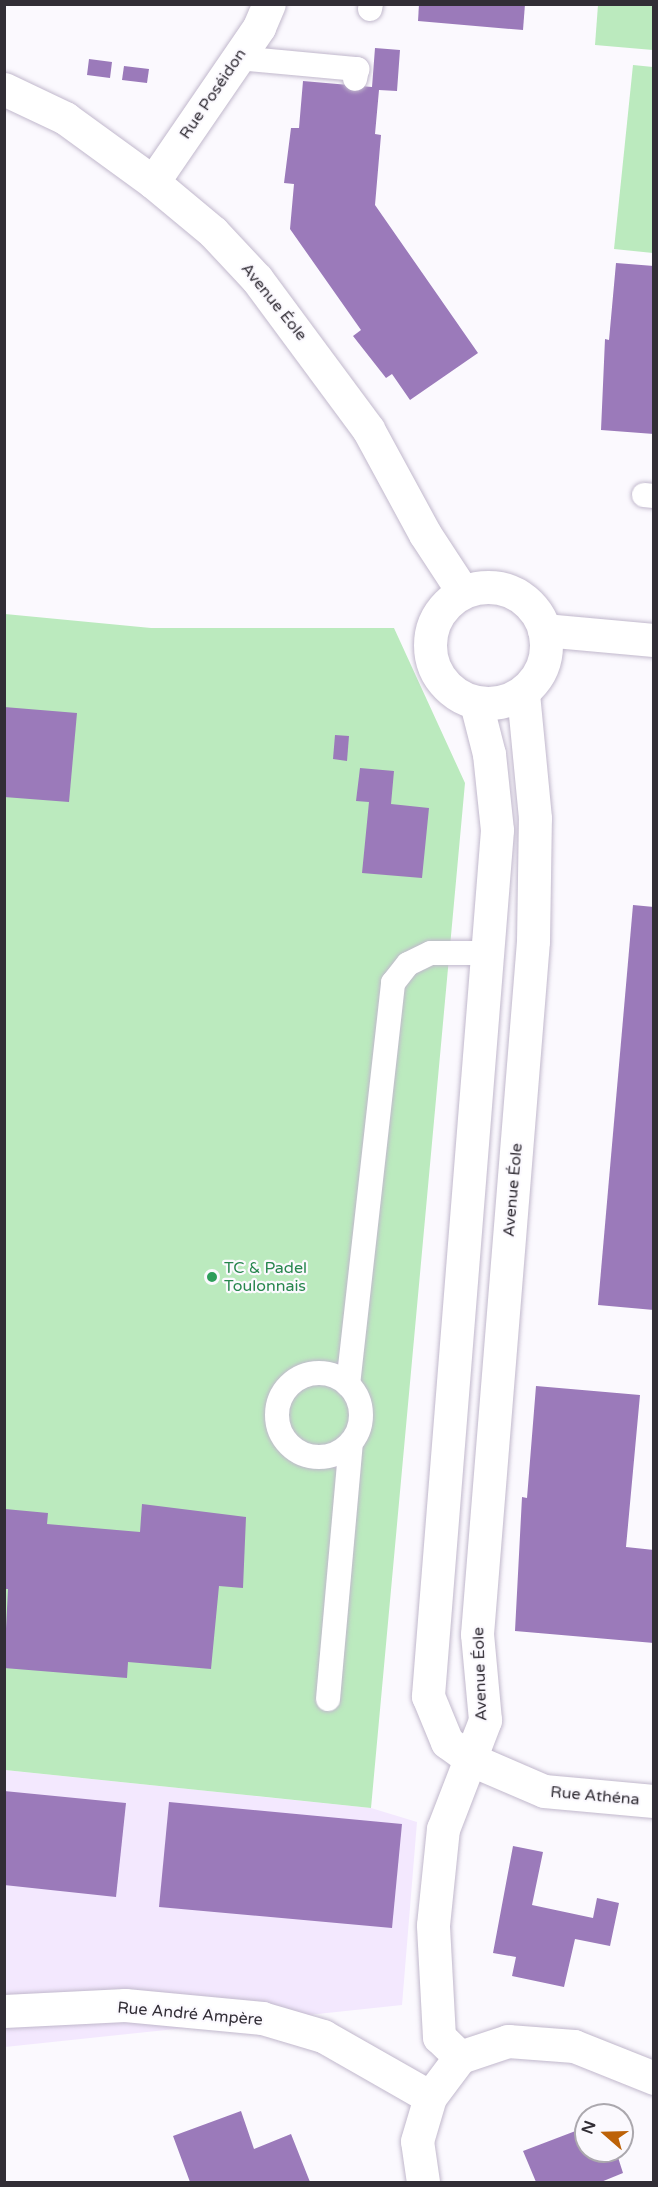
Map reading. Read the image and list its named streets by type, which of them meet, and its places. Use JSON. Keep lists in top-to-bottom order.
{
  "streets": {
    "street": [
      "Rue Poséidon",
      "Avenue Éole",
      "Rue Athéna",
      "Rue André Ampère"
    ]
  },
  "crossings": [
    ["Rue Poséidon", "Avenue Éole"],
    ["Avenue Éole", "Rue Athéna"]
  ],
  "places": ["TC & Padel Toulonnais"],
  "north": "left"
}
